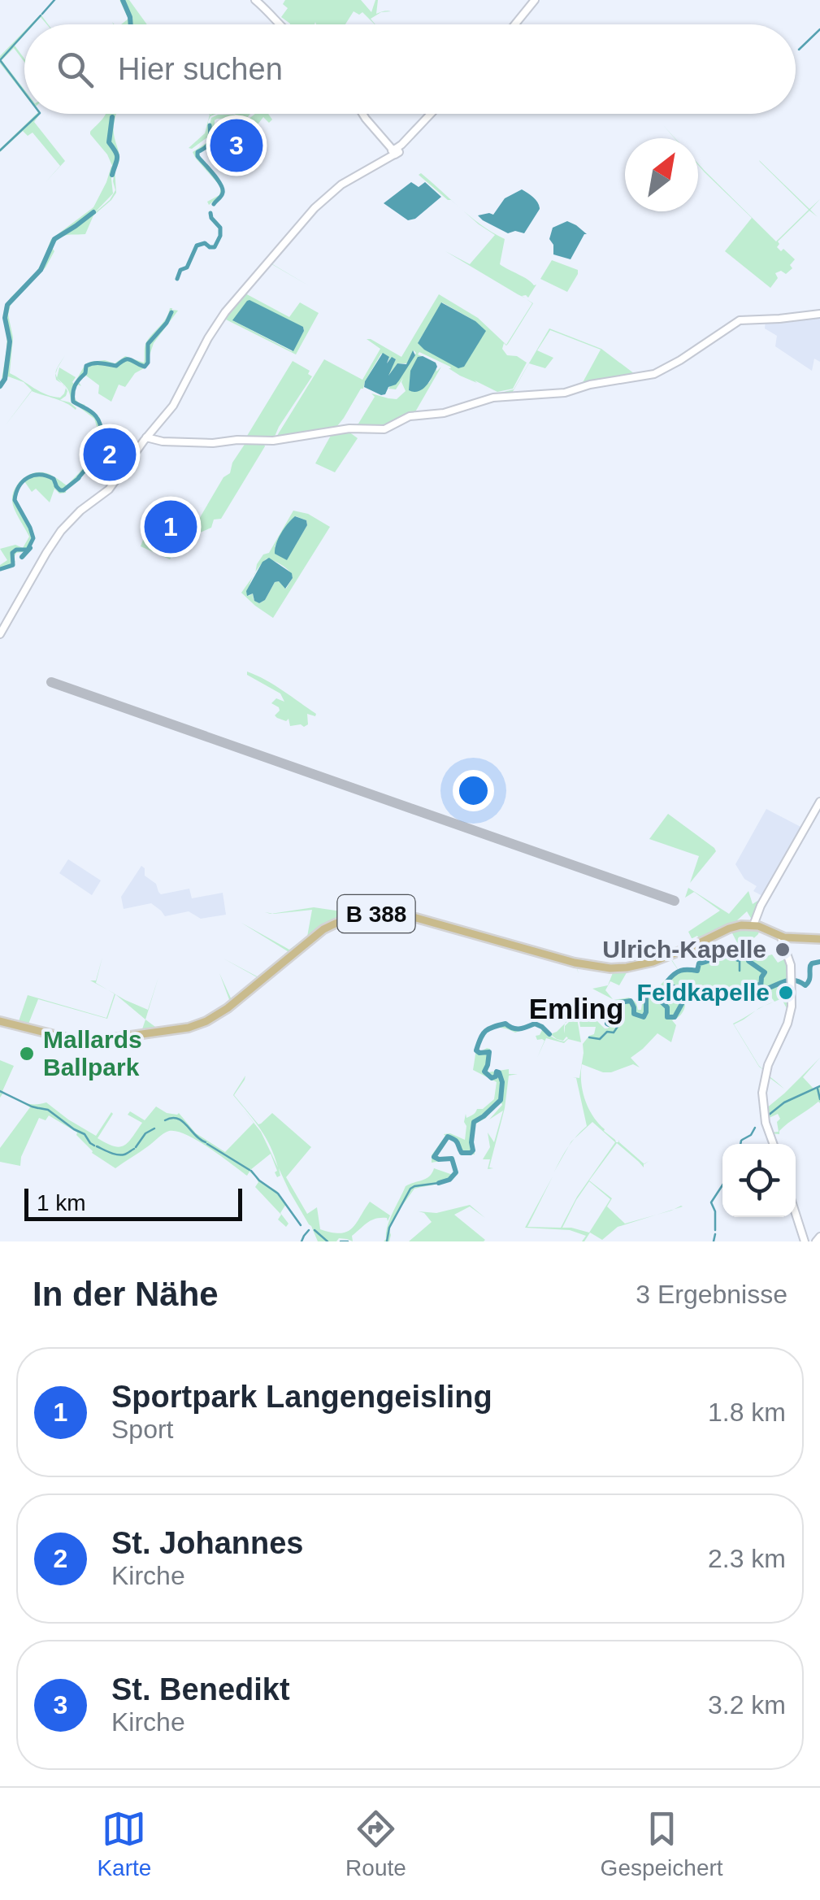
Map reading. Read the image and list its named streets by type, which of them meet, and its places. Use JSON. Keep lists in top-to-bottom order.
{
  "streets": {
    "main road": ["B 388"]
  },
  "districts": ["Emling"],
  "places": ["Ulrich-Kapelle", "Feldkapelle", "Mallards Ballpark"],
  "scale_bar": "1 km",
  "north": "top right",
  "page": {
    "search": "Hier suchen",
    "pins": ["3", "2", "1"],
    "scale": "1 km",
    "heading": ["In der Nähe", "3 Ergebnisse"],
    "list": [
      {
        "mark": "1",
        "name": "Sportpark Langengeisling",
        "note": "Sport",
        "value": "1.8 km"
      },
      {
        "mark": "2",
        "name": "St. Johannes",
        "note": "Kirche",
        "value": "2.3 km"
      },
      {
        "mark": "3",
        "name": "St. Benedikt",
        "note": "Kirche",
        "value": "3.2 km"
      }
    ],
    "nav": ["Karte", "Route", "Gespeichert"]
  }
}
